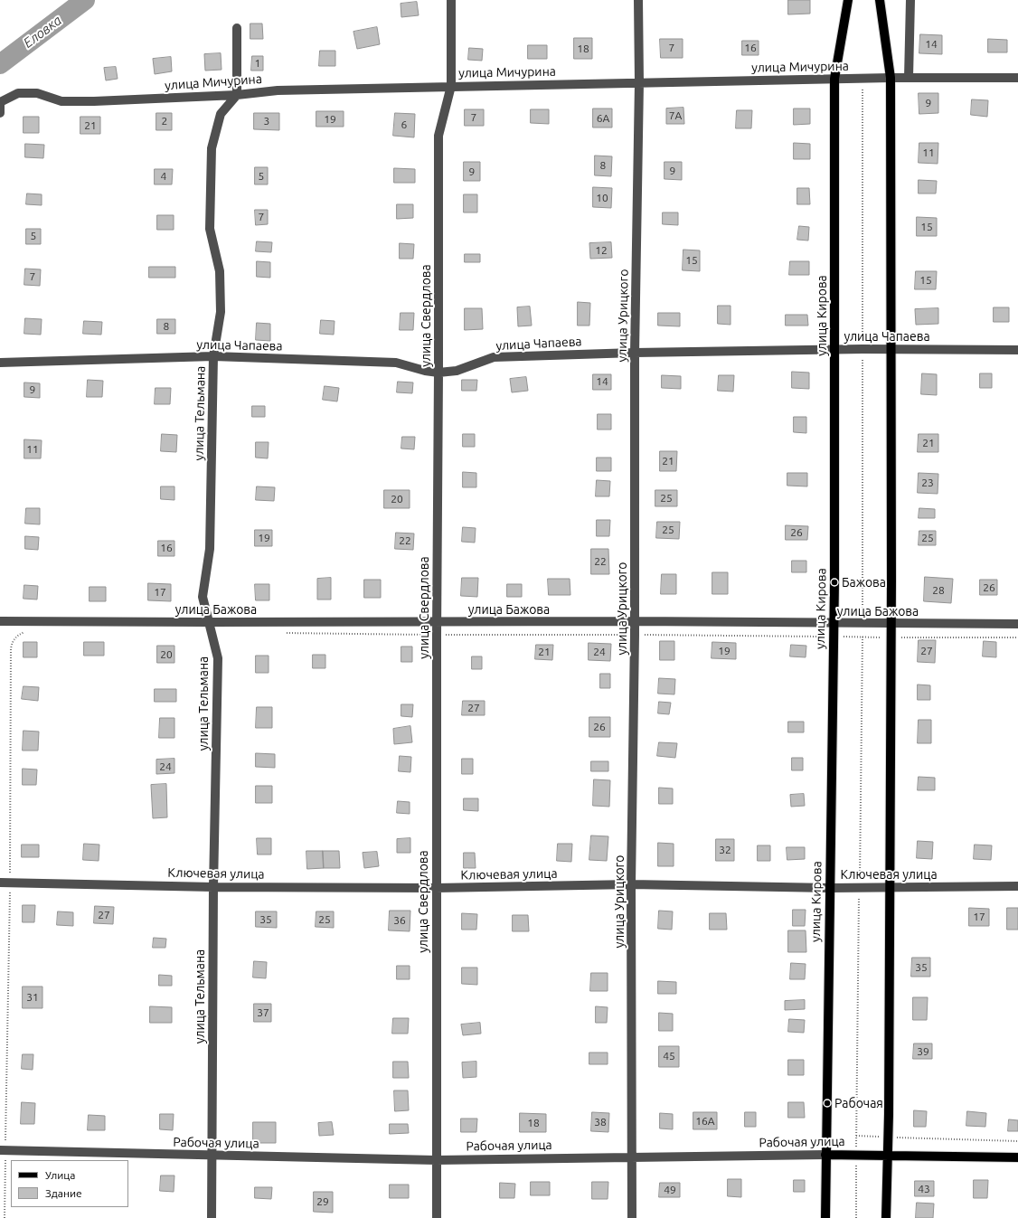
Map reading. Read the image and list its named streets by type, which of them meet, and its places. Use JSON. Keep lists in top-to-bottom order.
{
  "streets": {
    "main road": ["улица Кирова", "Рабочая улица"],
    "street": [
      "улица Мичурина",
      "улица Свердлова",
      "улица Урицкого",
      "улица Чапаева",
      "улица Тельмана",
      "улица Бажова",
      "Ключевая улица"
    ]
  },
  "crossings": [
    ["улица Мичурина", "улица Свердлова"],
    ["улица Мичурина", "улица Урицкого"],
    ["улица Мичурина", "улица Кирова"],
    ["улица Мичурина", "улица Тельмана"],
    ["улица Свердлова", "улица Чапаева"],
    ["улица Свердлова", "улица Бажова"],
    ["улица Свердлова", "Ключевая улица"],
    ["улица Свердлова", "Рабочая улица"],
    ["улица Урицкого", "улица Чапаева"],
    ["улица Урицкого", "улица Бажова"],
    ["улица Урицкого", "Ключевая улица"],
    ["улица Урицкого", "Рабочая улица"],
    ["улица Кирова", "улица Чапаева"],
    ["улица Кирова", "улица Бажова"],
    ["улица Кирова", "Ключевая улица"],
    ["улица Кирова", "Рабочая улица"],
    ["улица Чапаева", "улица Тельмана"],
    ["улица Тельмана", "улица Бажова"],
    ["улица Тельмана", "Ключевая улица"],
    ["улица Тельмана", "Рабочая улица"]
  ],
  "water": ["Еловка"],
  "places": ["Бажова", "Рабочая"],
  "house_numbers": [
    "14",
    "7",
    "16",
    "18",
    "1",
    "9",
    "7А",
    "7",
    "6А",
    "19",
    "2",
    "3",
    "6",
    "21",
    "11",
    "8",
    "9",
    "9",
    "4",
    "5",
    "10",
    "7",
    "15",
    "5",
    "12",
    "15",
    "7",
    "15",
    "8",
    "14",
    "9",
    "21",
    "11",
    "21",
    "23",
    "25",
    "20",
    "25",
    "26",
    "19",
    "25",
    "22",
    "16",
    "22",
    "26",
    "28",
    "17",
    "19",
    "27",
    "21",
    "24",
    "20",
    "27",
    "26",
    "24",
    "32",
    "27",
    "17",
    "35",
    "25",
    "36",
    "35",
    "31",
    "37",
    "39",
    "45",
    "16А",
    "38",
    "18",
    "43",
    "49",
    "29"
  ],
  "legend": ["Улица", "Здание"]
}
